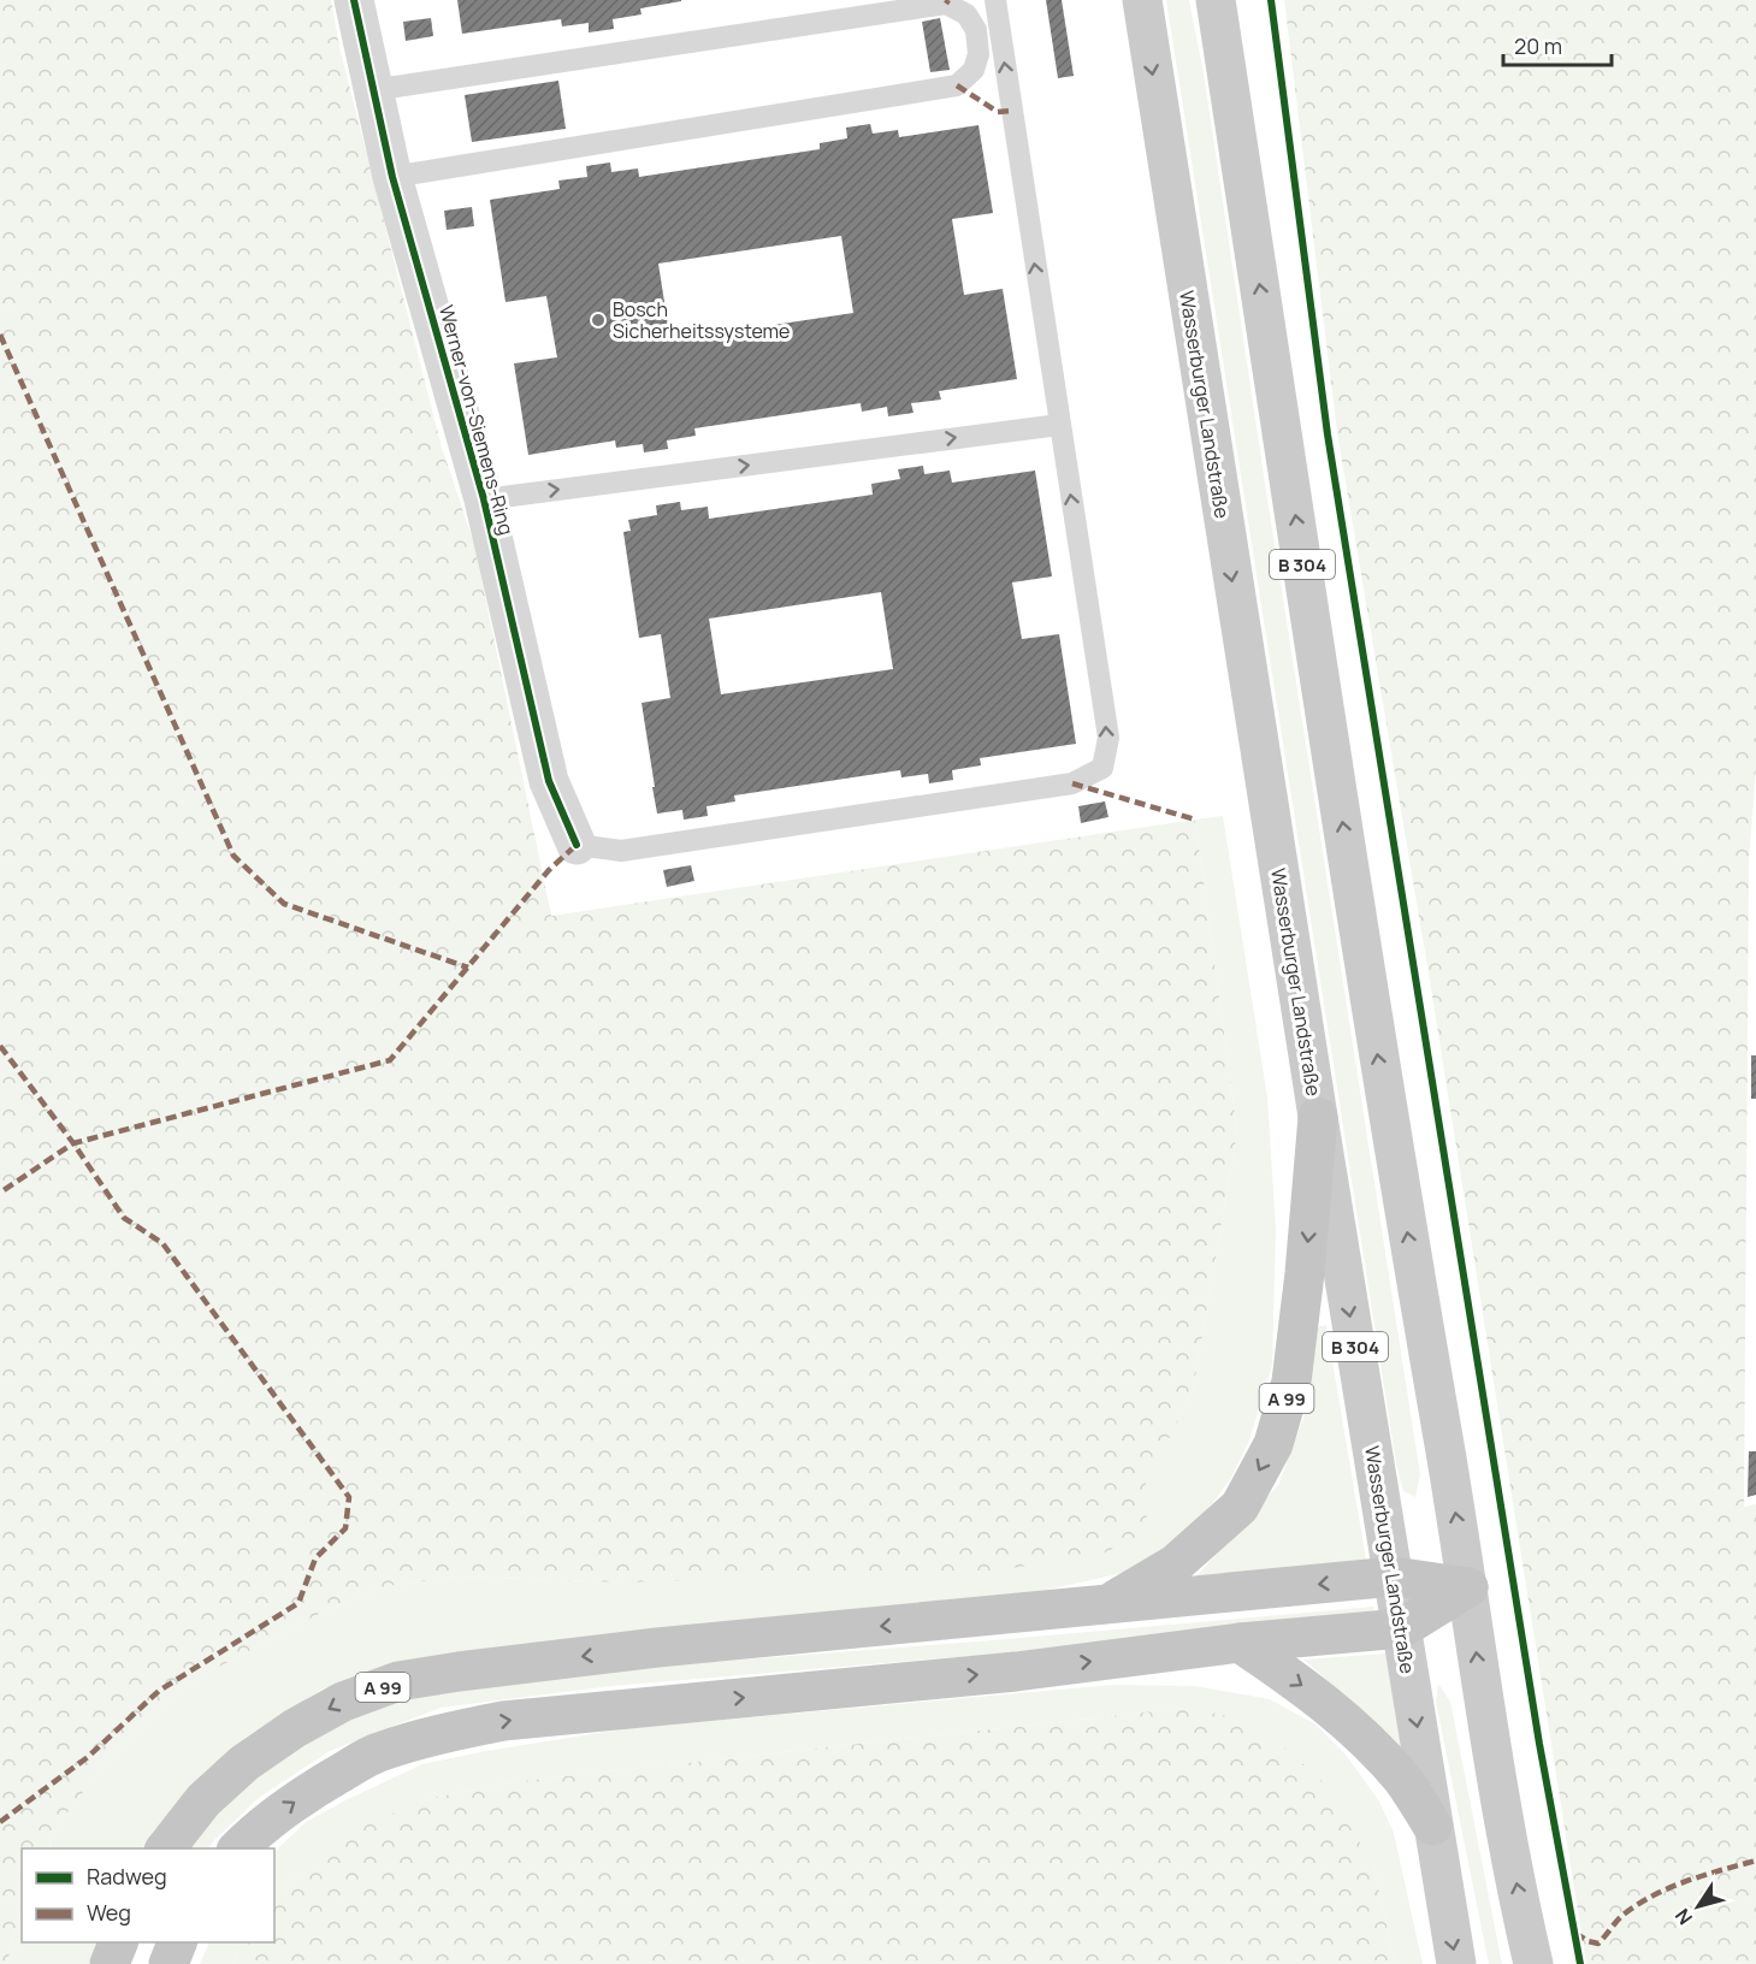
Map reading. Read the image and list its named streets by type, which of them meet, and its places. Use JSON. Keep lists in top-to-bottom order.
{
  "streets": {
    "highway": ["A 99"],
    "main road": ["Wasserburger Landstraße", "B 304"],
    "street": ["Werner-von-Siemens-Ring"]
  },
  "crossings": [
    ["Wasserburger Landstraße", "A 99"],
    ["B 304", "A 99"]
  ],
  "places": ["Bosch Sicherheitssysteme"],
  "legend": ["Radweg", "Weg"],
  "scale_bar": "20 m",
  "north": "bottom left"
}
